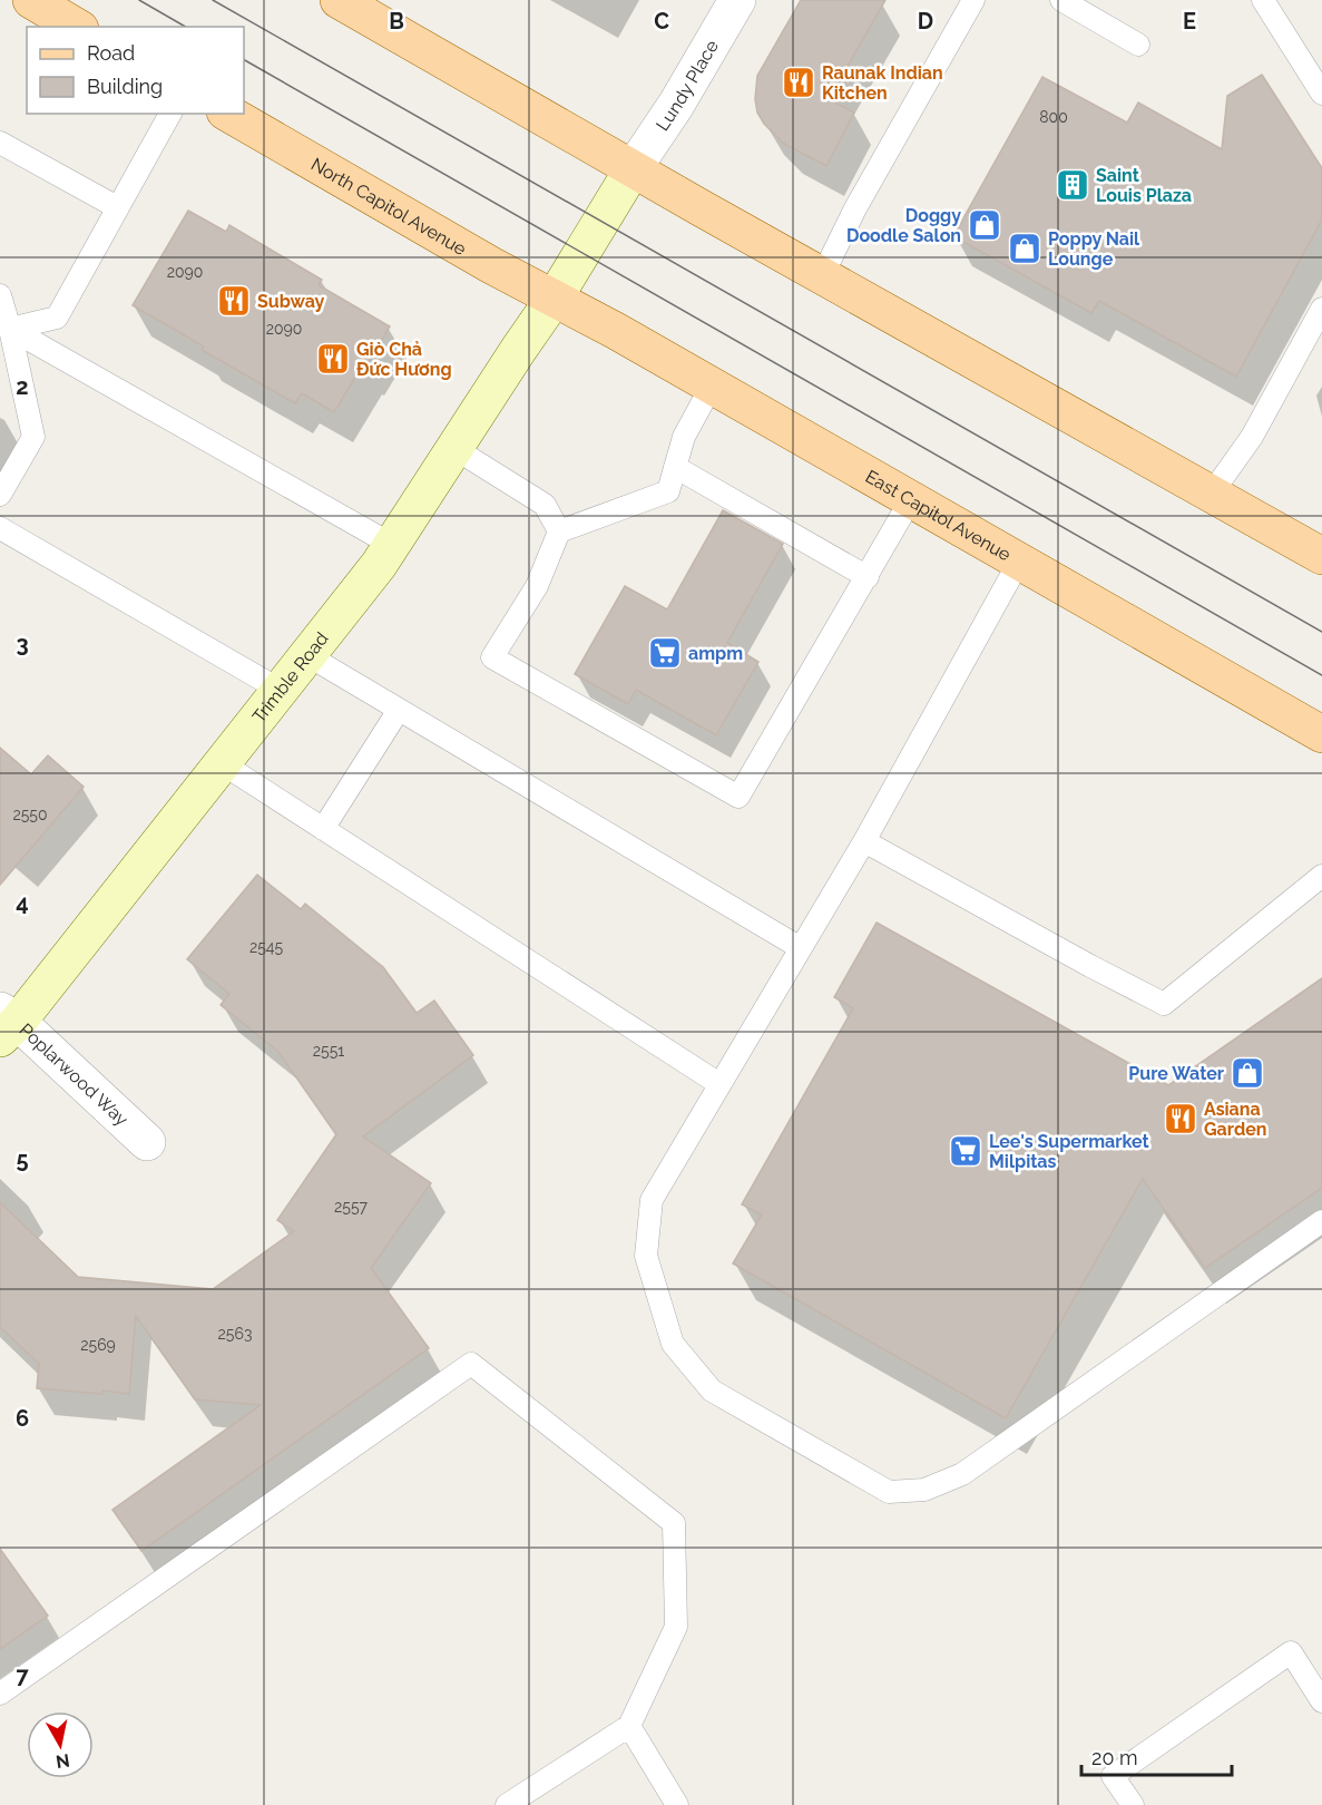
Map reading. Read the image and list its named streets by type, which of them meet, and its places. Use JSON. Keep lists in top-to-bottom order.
{
  "streets": {
    "main road": ["North Capitol Avenue", "East Capitol Avenue"],
    "street": ["Lundy Place", "Trimble Road", "Poplarwood Way"]
  },
  "crossings": [
    ["Lundy Place", "Trimble Road"],
    ["North Capitol Avenue", "East Capitol Avenue"],
    ["North Capitol Avenue", "Trimble Road"],
    ["East Capitol Avenue", "Trimble Road"],
    ["Trimble Road", "Poplarwood Way"]
  ],
  "places": {
    "restaurant": [
      "Raunak Indian Kitchen",
      "Subway",
      "Giò Chả Đức Hương",
      "Asiana Garden"
    ],
    "building": ["Saint Louis Plaza"],
    "shop": ["Doggy Doodle Salon", "Poppy Nail Lounge", "Pure Water"],
    "supermarket": ["ampm", "Lee's Supermarket Milpitas"]
  },
  "house_numbers": [
    "800",
    "2090",
    "2090",
    "2550",
    "2545",
    "2551",
    "2557",
    "2563",
    "2569"
  ],
  "legend": ["Road", "Building"],
  "scale_bar": "20 m",
  "north": "bottom",
  "grid": {
    "columns": [
      "B",
      "C",
      "D",
      "E"
    ],
    "rows": [
      "2",
      "3",
      "4",
      "5",
      "6",
      "7"
    ]
  }
}
